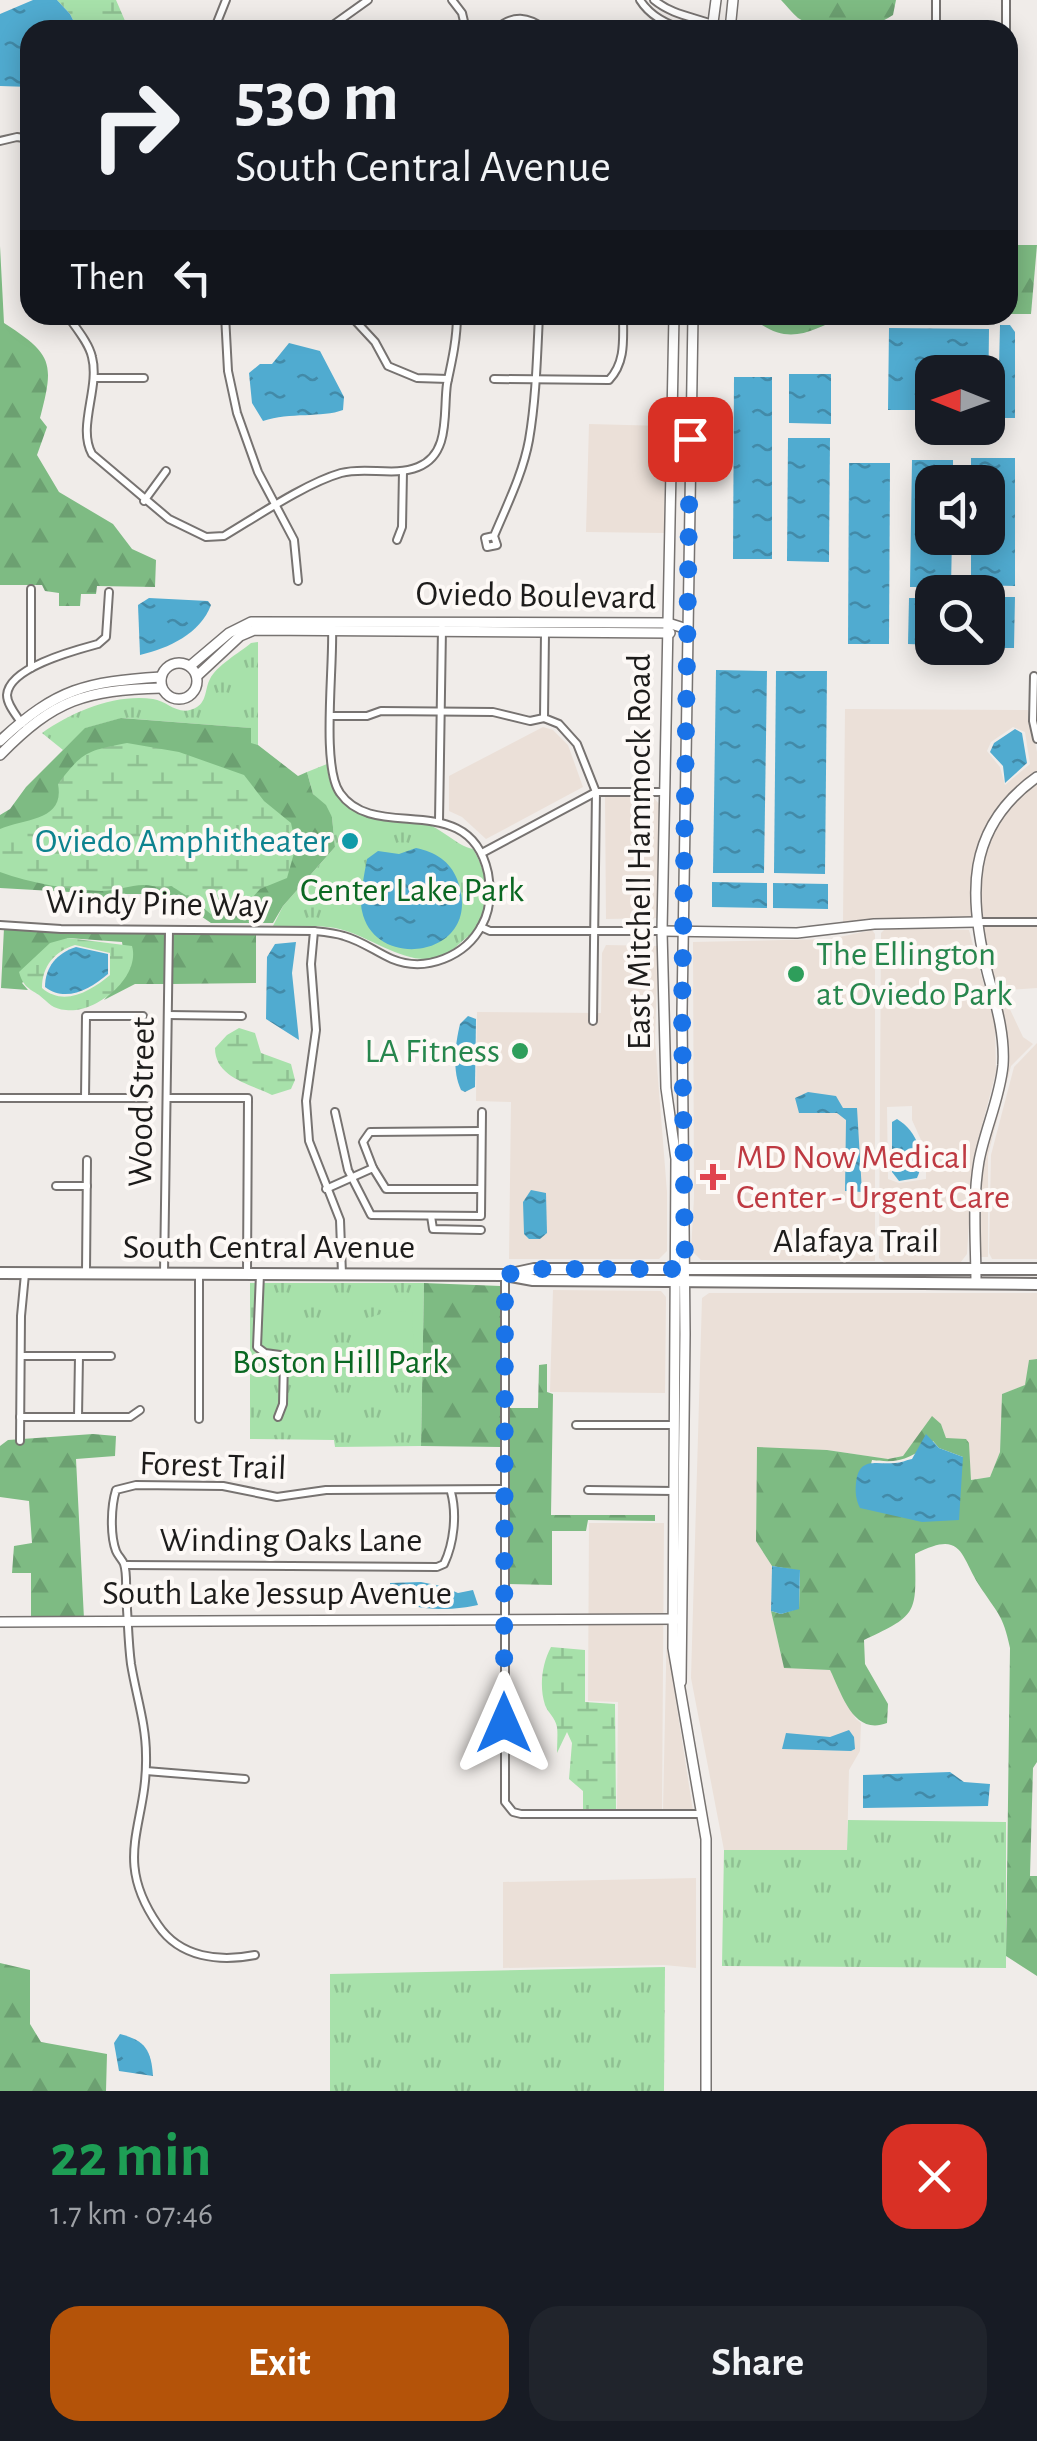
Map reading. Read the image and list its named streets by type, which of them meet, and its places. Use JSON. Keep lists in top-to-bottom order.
{
  "streets": {
    "main road": ["Alafaya Trail", "South Central Avenue"],
    "street": [
      "Oviedo Boulevard",
      "East Mitchell Hammock Road",
      "Windy Pine Way",
      "Wood Street",
      "Forest Trail",
      "Winding Oaks Lane",
      "South Lake Jessup Avenue"
    ]
  },
  "crossings": [
    ["Oviedo Boulevard", "East Mitchell Hammock Road"],
    ["East Mitchell Hammock Road", "Alafaya Trail"],
    ["East Mitchell Hammock Road", "South Central Avenue"],
    ["Windy Pine Way", "Wood Street"],
    ["Wood Street", "South Central Avenue"],
    ["Alafaya Trail", "South Central Avenue"],
    ["Forest Trail", "Winding Oaks Lane"],
    ["Forest Trail", "South Lake Jessup Avenue"]
  ],
  "parks": ["Center Lake Park", "Boston Hill Park"],
  "places": {
    "other": ["Oviedo Amphitheater", "The Ellington at Oviedo Park", "LA Fitness"],
    "health": ["MD Now Medical Center - Urgent Care"]
  },
  "north": "left",
  "page": {
    "turn": ["530 m", "South Central Avenue"],
    "then": "Then",
    "heading": ["22 min", "1.7 km · 07:46"],
    "buttons": ["Exit", "Share"]
  }
}
